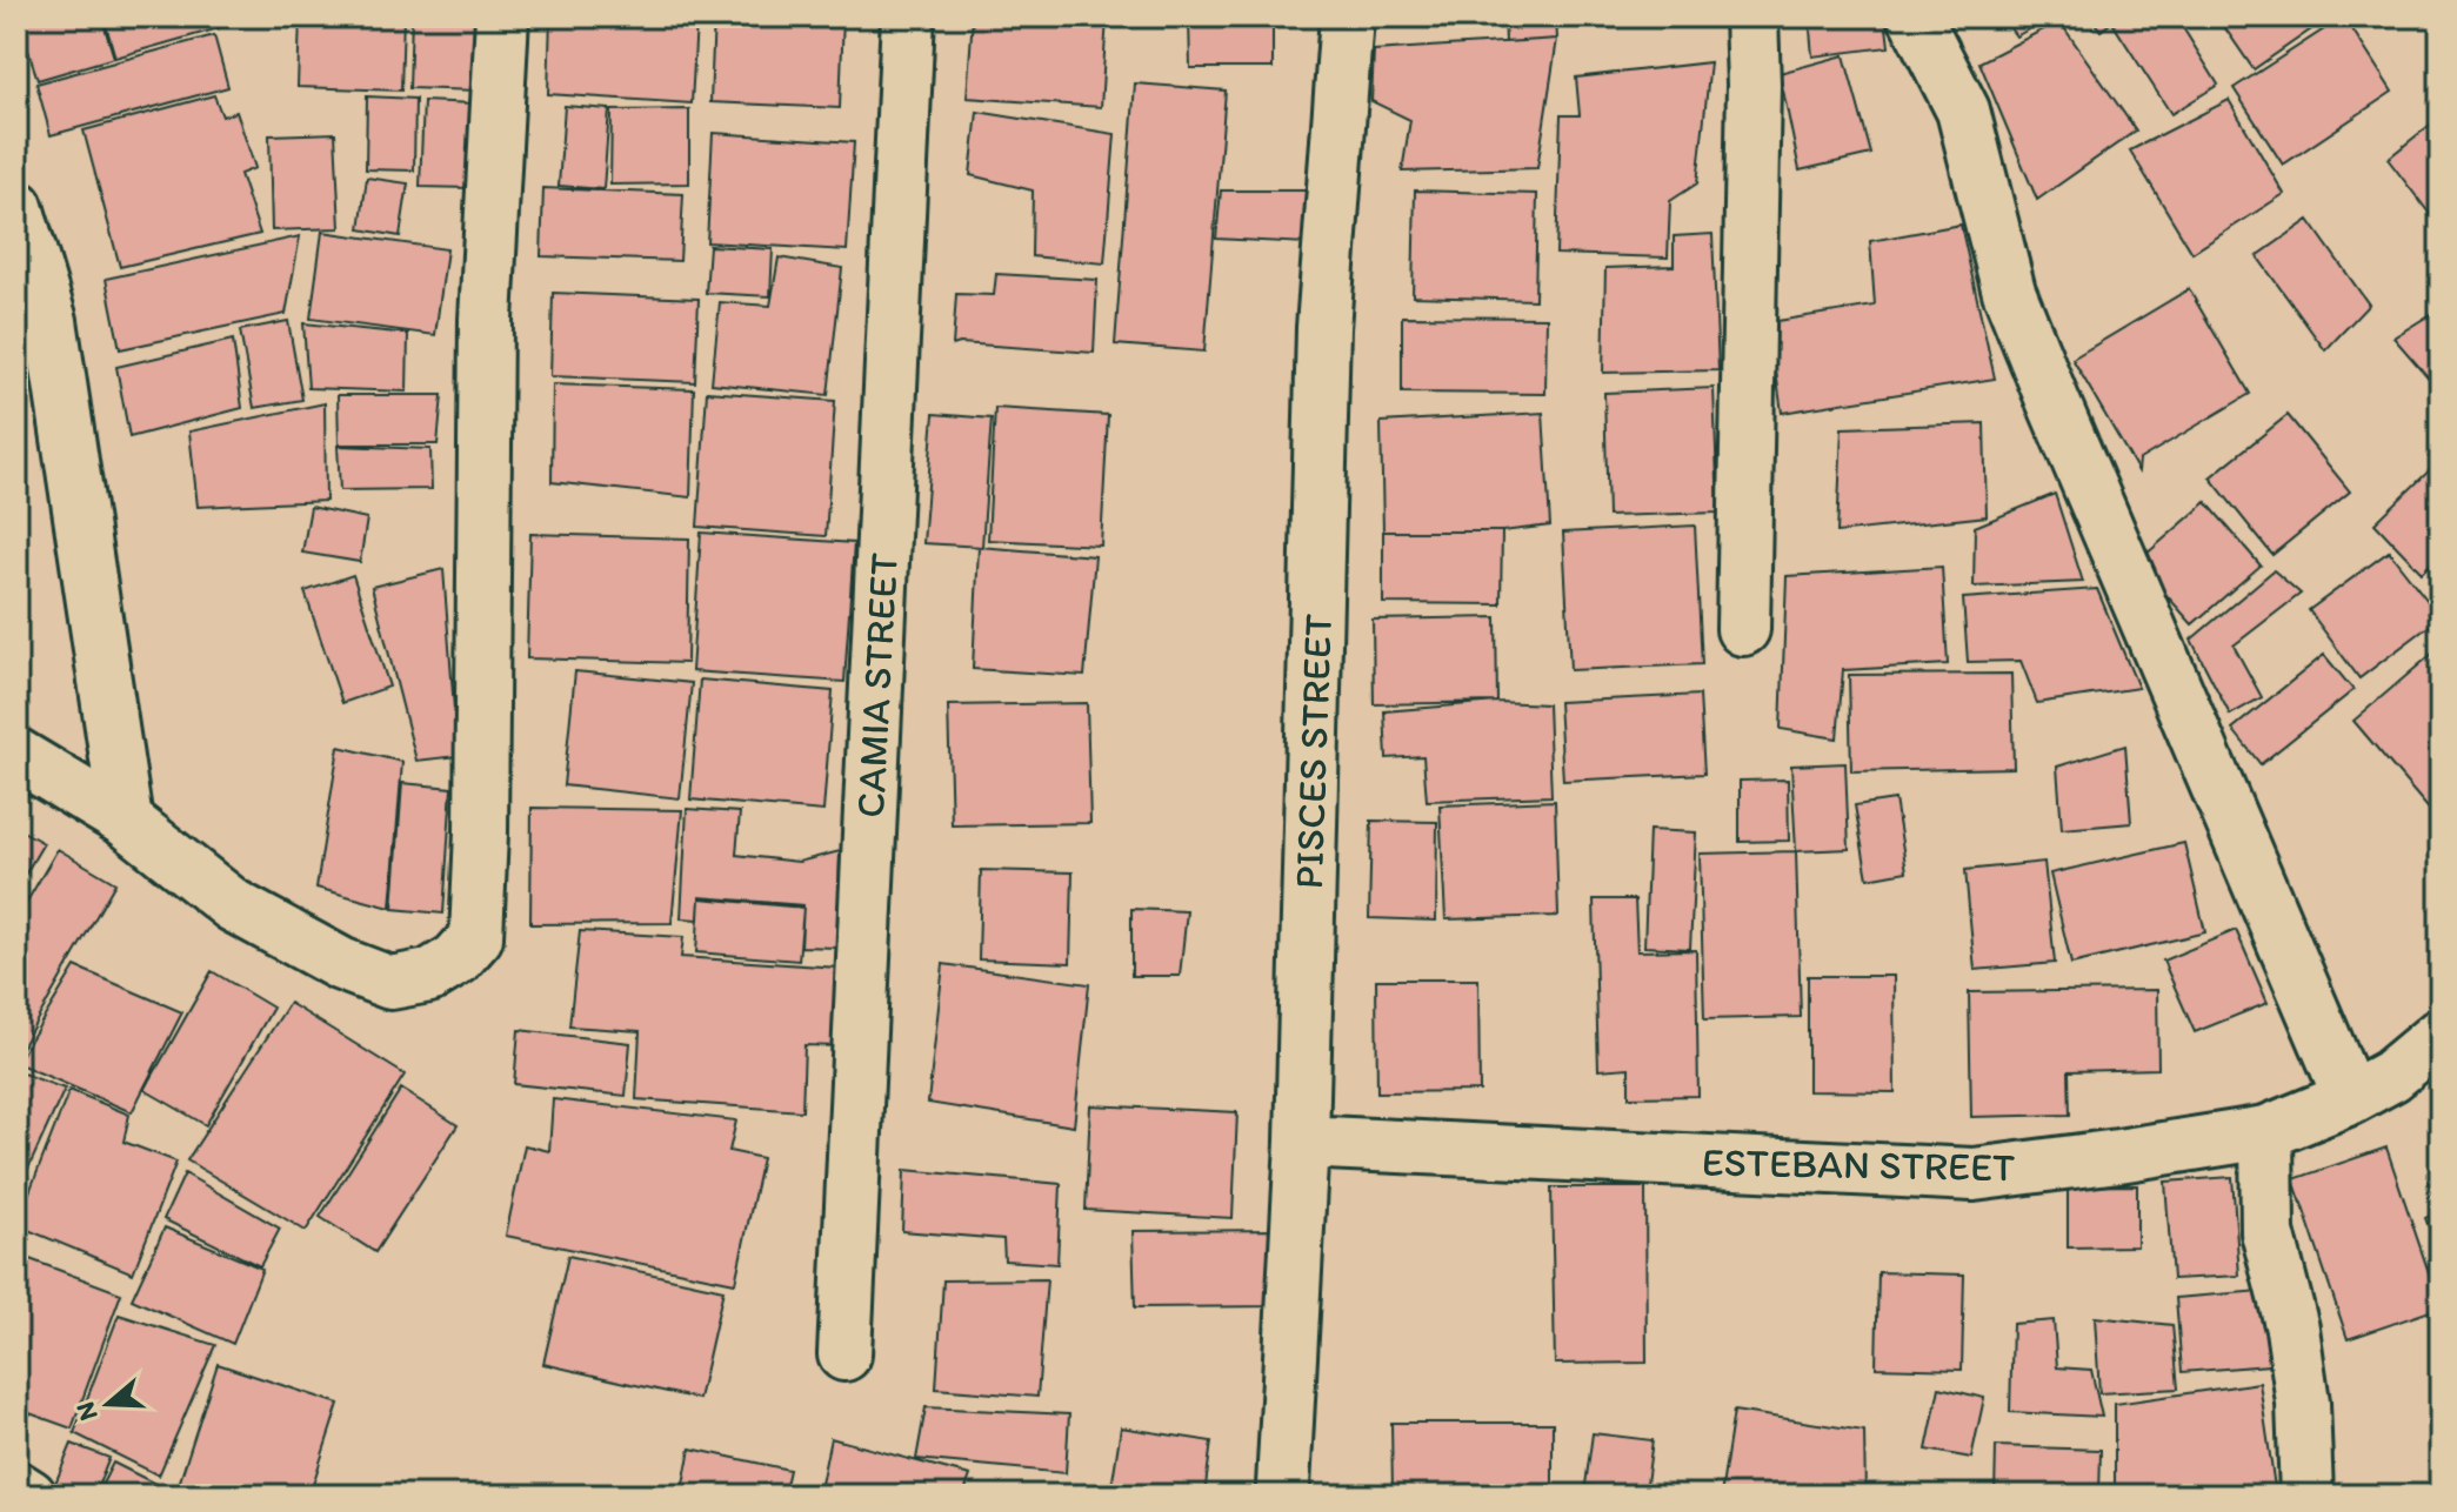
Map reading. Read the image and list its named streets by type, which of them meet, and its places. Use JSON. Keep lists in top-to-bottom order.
{
  "streets": {
    "street": ["CAMIA STREET", "PISCES STREET", "ESTEBAN STREET"]
  },
  "crossings": [
    ["PISCES STREET", "ESTEBAN STREET"]
  ],
  "north": "left"
}
